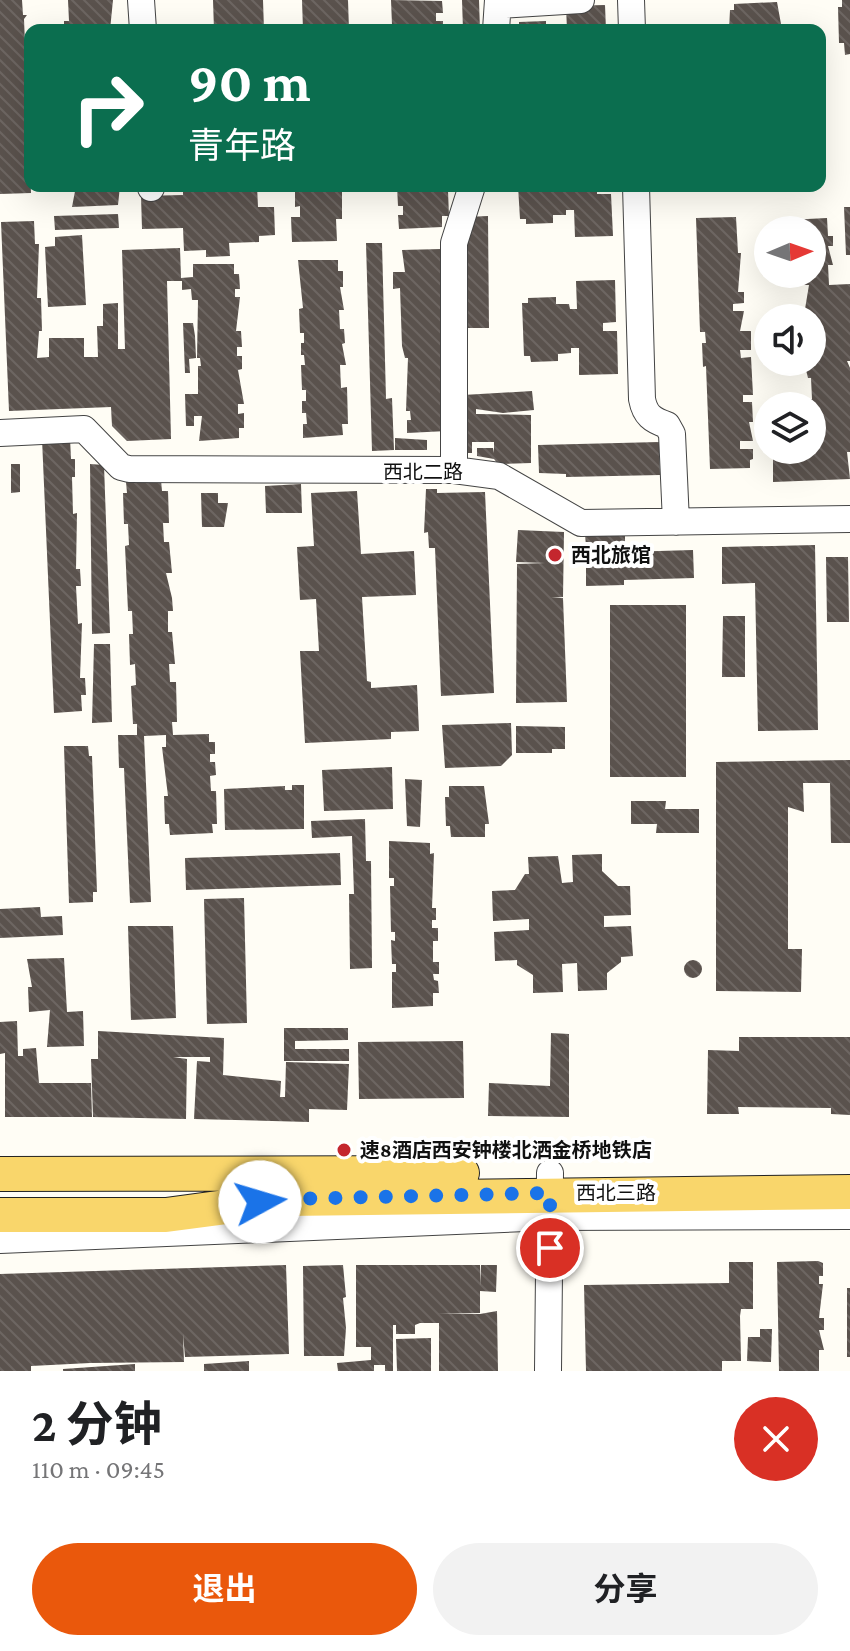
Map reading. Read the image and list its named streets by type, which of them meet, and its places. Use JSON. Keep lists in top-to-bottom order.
{
  "streets": {
    "main road": ["西北三路"],
    "street": ["西北二路"]
  },
  "places": ["西北旅馆", "速8酒店西安钟楼北洒金桥地铁店"],
  "north": "right",
  "page": {
    "turn": ["90 m", "青年路"],
    "heading": ["2 分钟", "110 m · 09:45"],
    "buttons": ["退出", "分享"]
  }
}
